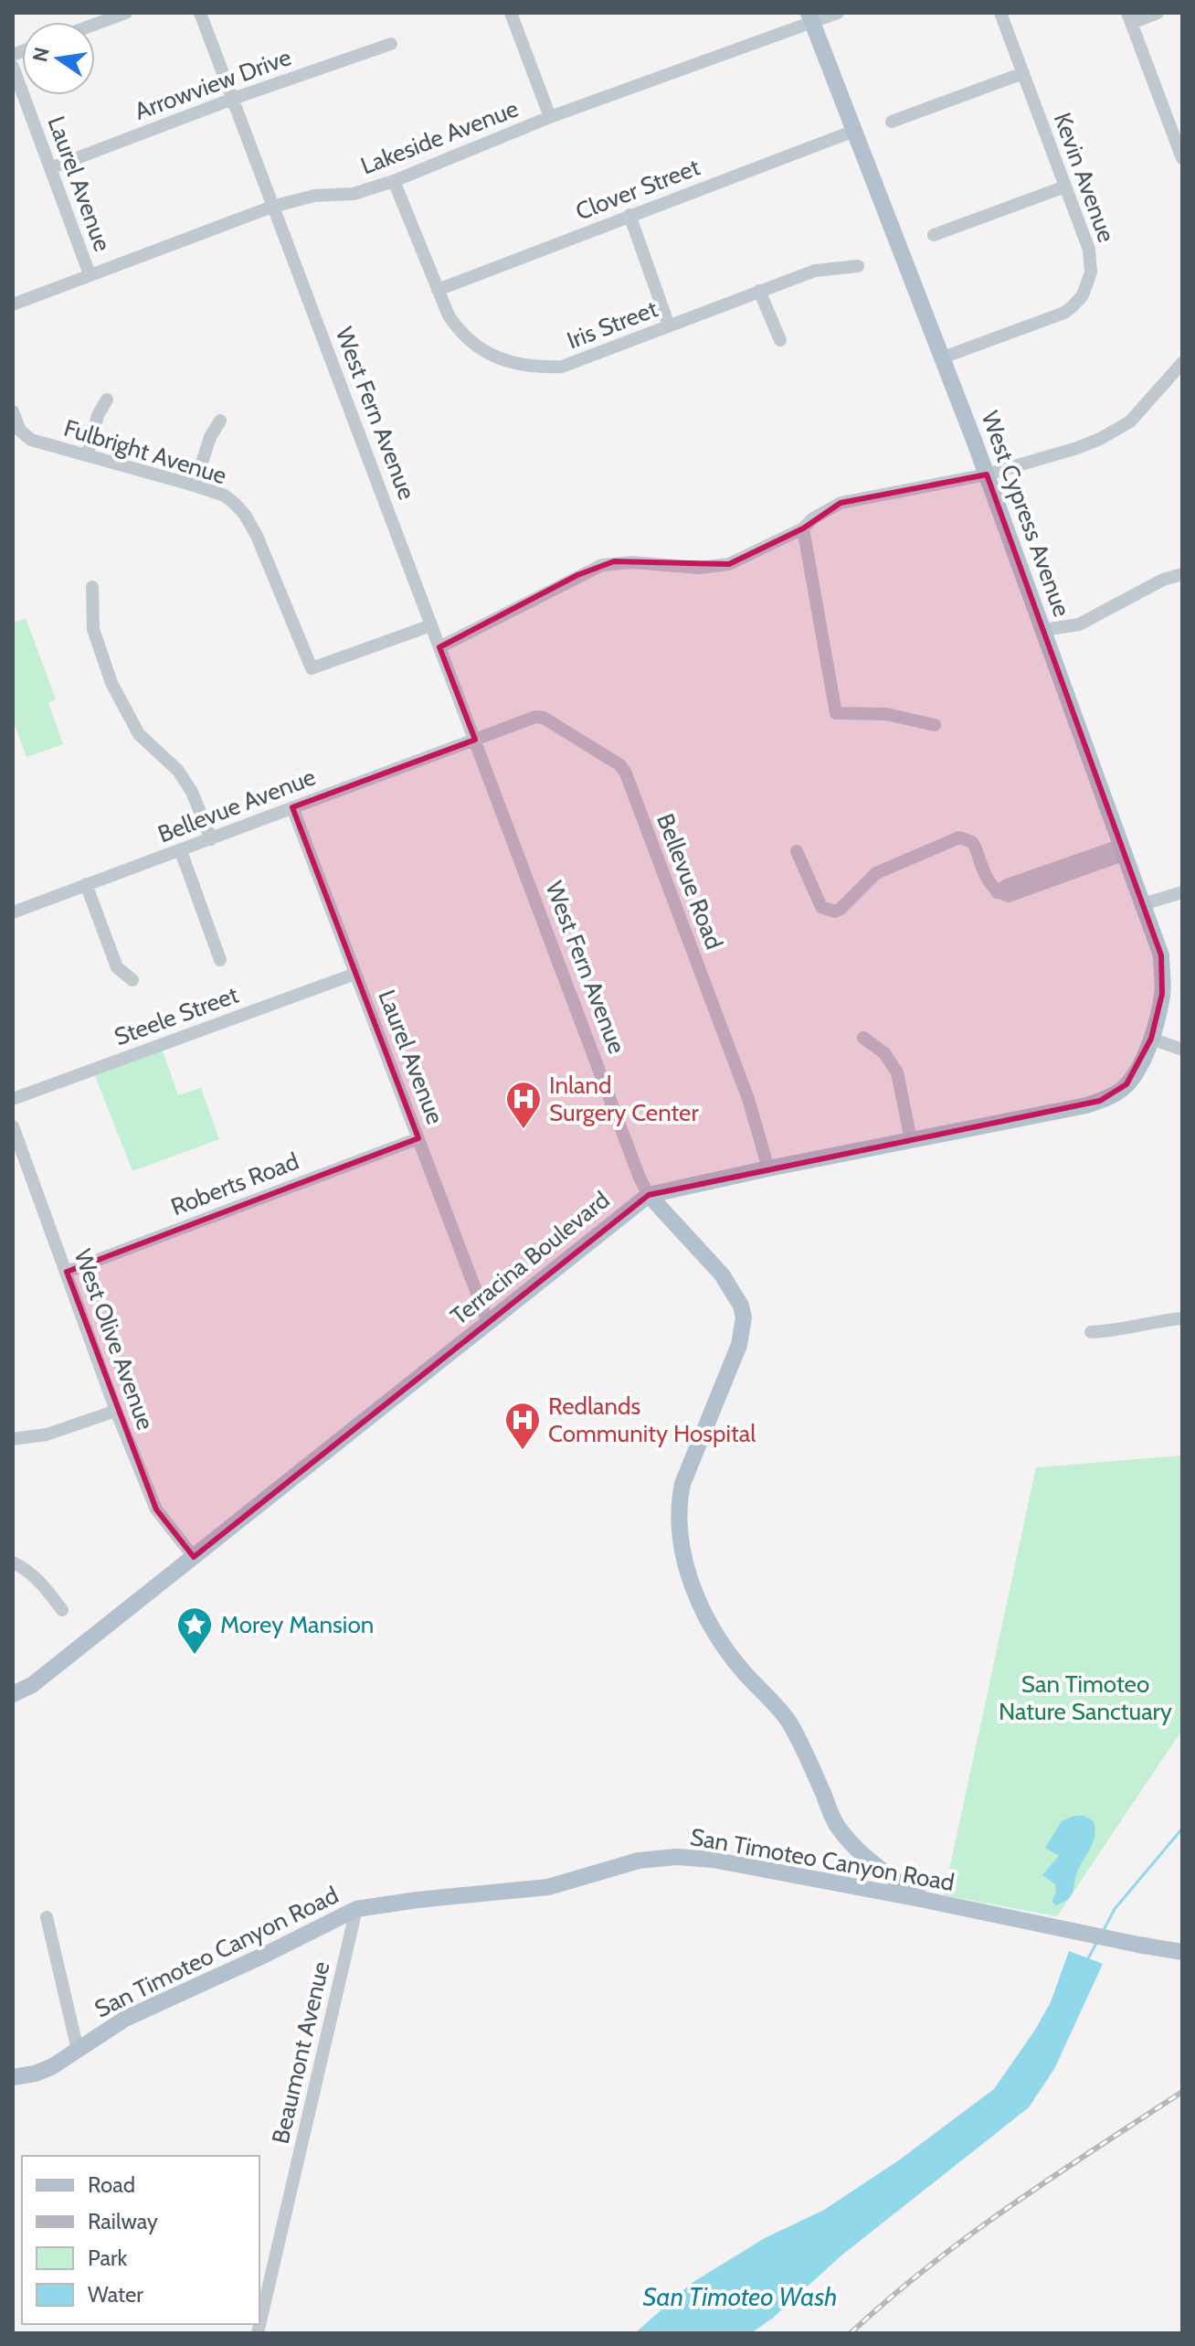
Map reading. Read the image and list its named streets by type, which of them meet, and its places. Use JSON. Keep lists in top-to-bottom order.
{
  "streets": {
    "main road": [
      "West Fern Avenue",
      "West Cypress Avenue",
      "Terracina Boulevard",
      "San Timoteo Canyon Road"
    ],
    "street": [
      "Arrowview Drive",
      "Lakeside Avenue",
      "Kevin Avenue",
      "Laurel Avenue",
      "Clover Street",
      "Iris Street",
      "Fulbright Avenue",
      "Bellevue Avenue",
      "Bellevue Road",
      "Steele Street",
      "Roberts Road",
      "West Olive Avenue",
      "Beaumont Avenue"
    ]
  },
  "crossings": [
    ["Arrowview Drive", "Laurel Avenue"],
    ["Arrowview Drive", "West Fern Avenue"],
    ["Lakeside Avenue", "Laurel Avenue"],
    ["Lakeside Avenue", "Iris Street"],
    ["Lakeside Avenue", "West Fern Avenue"],
    ["Lakeside Avenue", "West Cypress Avenue"],
    ["Kevin Avenue", "West Cypress Avenue"],
    ["Laurel Avenue", "Bellevue Avenue"],
    ["Laurel Avenue", "Steele Street"],
    ["Laurel Avenue", "Roberts Road"],
    ["Laurel Avenue", "Terracina Boulevard"],
    ["Clover Street", "Iris Street"],
    ["Clover Street", "West Cypress Avenue"],
    ["West Fern Avenue", "Fulbright Avenue"],
    ["West Fern Avenue", "Bellevue Avenue"],
    ["West Fern Avenue", "Bellevue Road"],
    ["West Fern Avenue", "Terracina Boulevard"],
    ["West Fern Avenue", "San Timoteo Canyon Road"],
    ["West Cypress Avenue", "Terracina Boulevard"],
    ["Bellevue Avenue", "Bellevue Road"],
    ["Bellevue Road", "Terracina Boulevard"],
    ["Roberts Road", "West Olive Avenue"],
    ["Terracina Boulevard", "West Olive Avenue"],
    ["San Timoteo Canyon Road", "Beaumont Avenue"]
  ],
  "water": ["San Timoteo Wash"],
  "parks": ["San Timoteo Nature Sanctuary"],
  "places": {
    "hospital": ["Inland Surgery Center", "Redlands Community Hospital"],
    "place": ["Morey Mansion"]
  },
  "legend": [
    "Road",
    "Railway",
    "Park",
    "Water"
  ],
  "north": "left"
}
